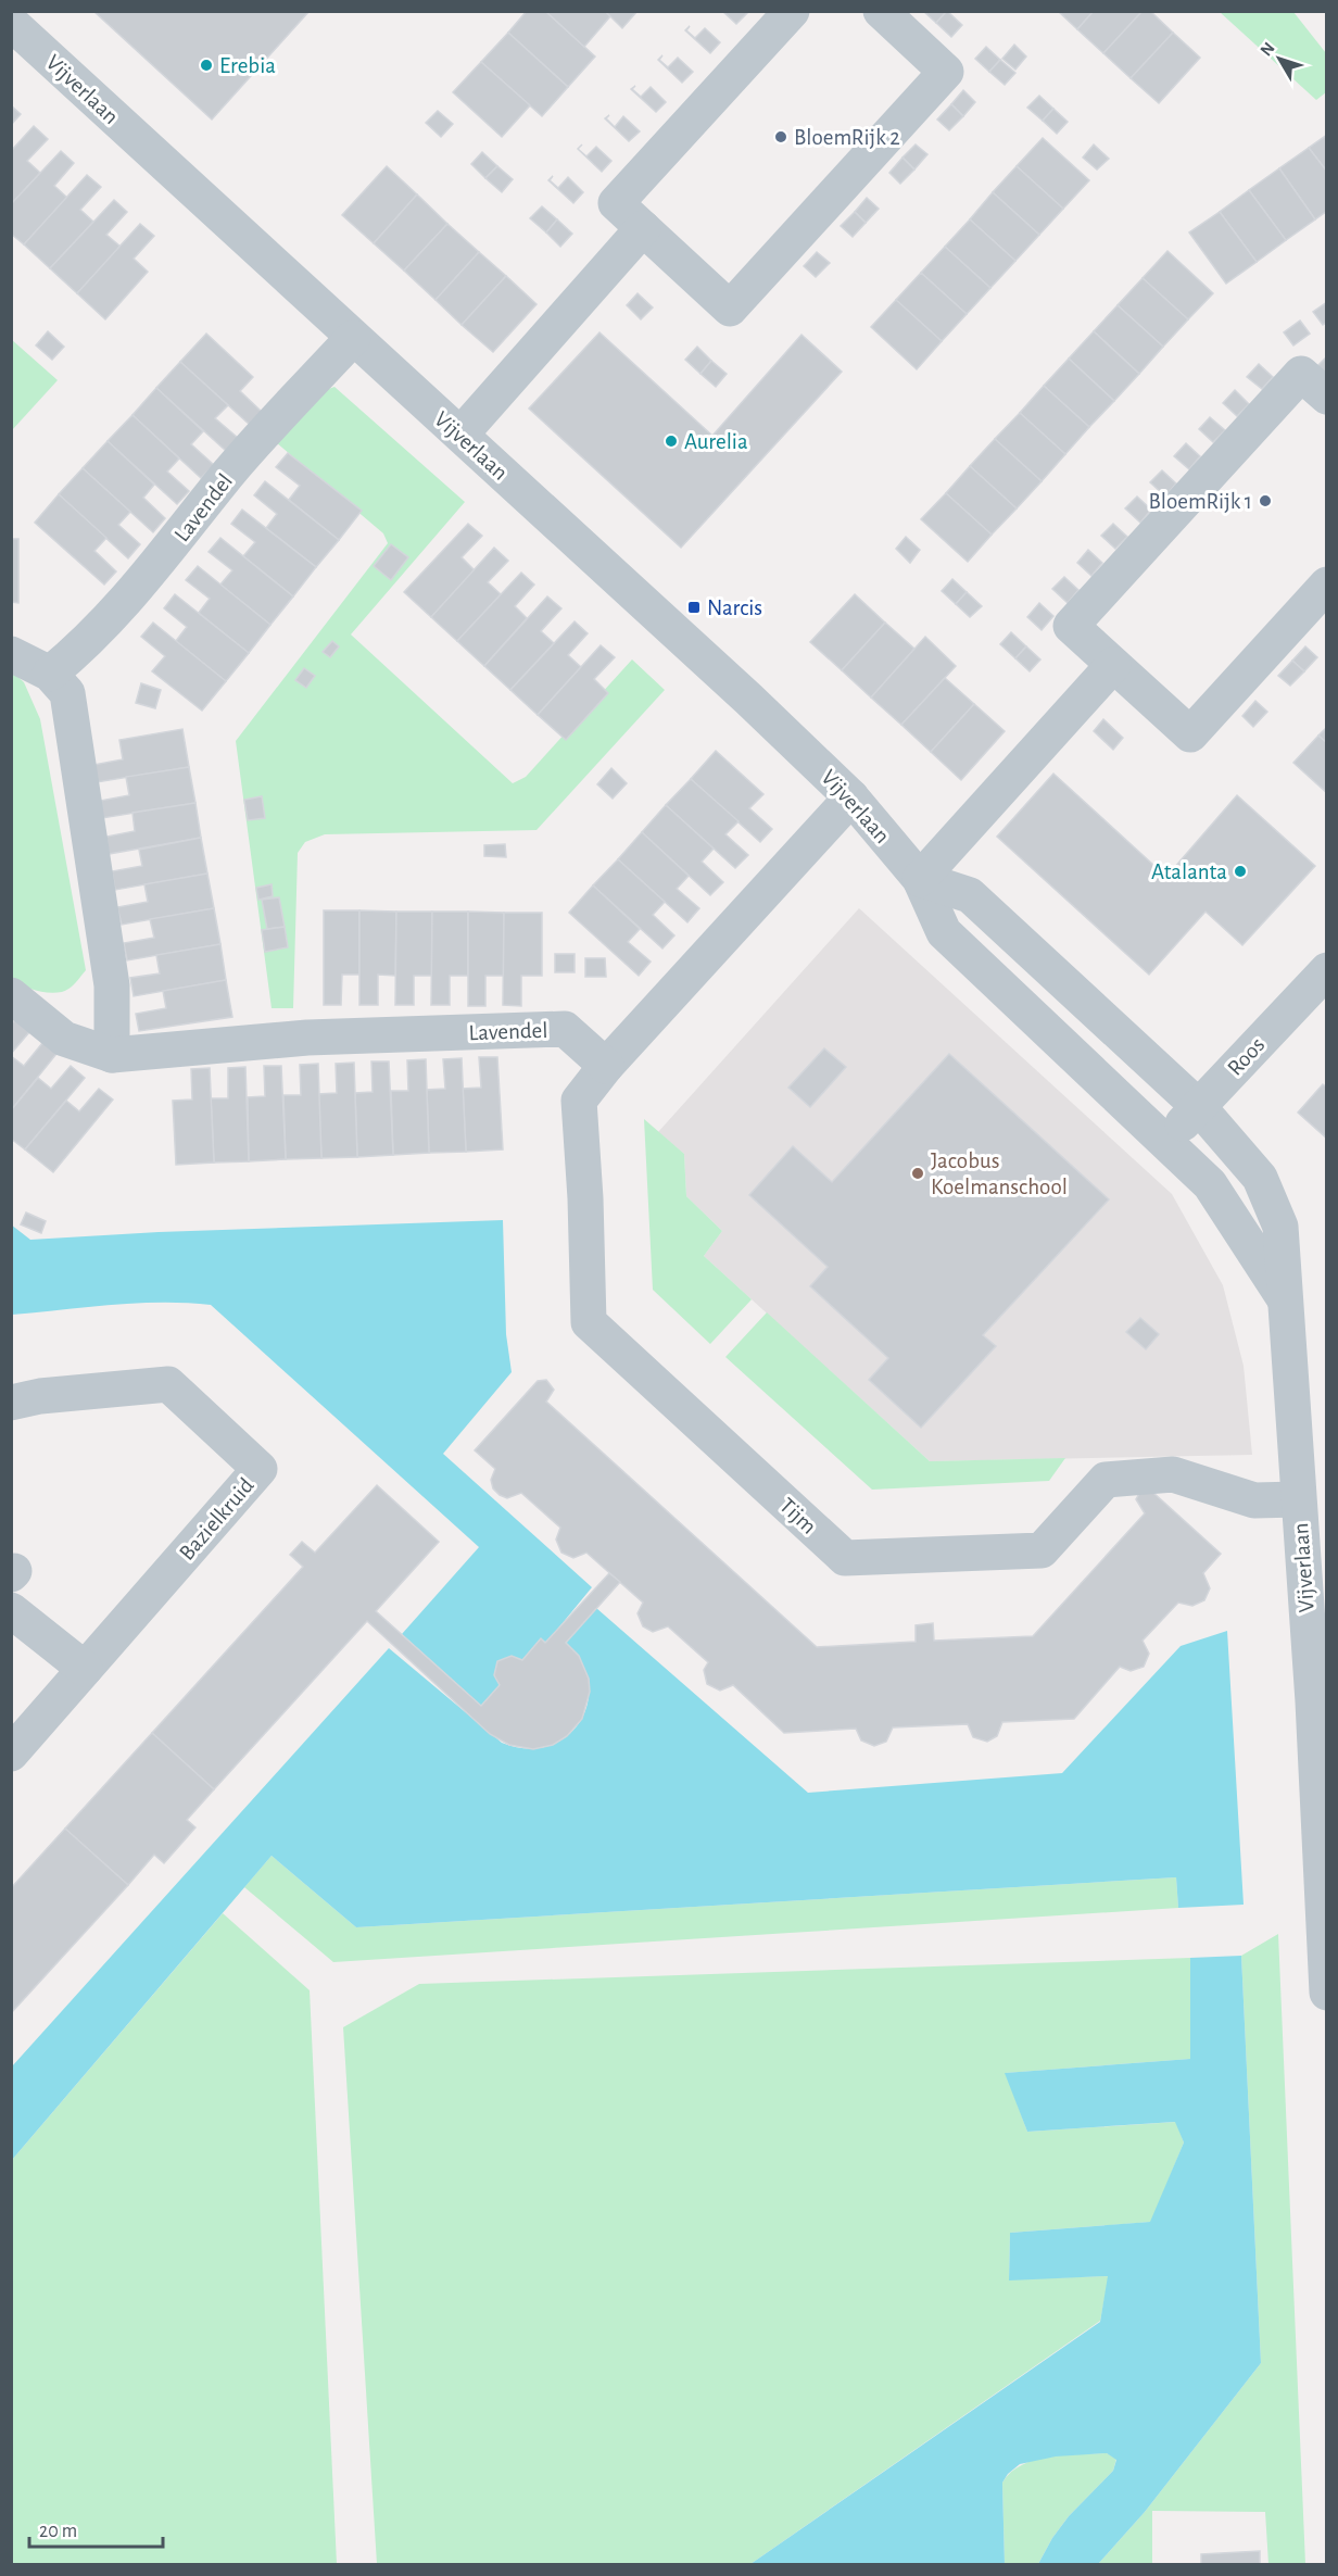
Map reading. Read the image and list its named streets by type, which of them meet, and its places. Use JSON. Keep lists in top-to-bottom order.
{
  "streets": {
    "street": [
      "Vijverlaan",
      "Lavendel",
      "Roos",
      "Tijm",
      "Bazielkruid"
    ]
  },
  "crossings": [
    ["Vijverlaan", "Lavendel"],
    ["Vijverlaan", "Roos"],
    ["Vijverlaan", "Tijm"],
    ["Lavendel", "Tijm"]
  ],
  "places": {
    "other": [
      "Erebia",
      "BloemRijk 2",
      "Aurelia",
      "BloemRijk 1",
      "Atalanta",
      "Jacobus Koelmanschool"
    ],
    "transit": ["Narcis"]
  },
  "scale_bar": "20 m",
  "north": "top left"
}
